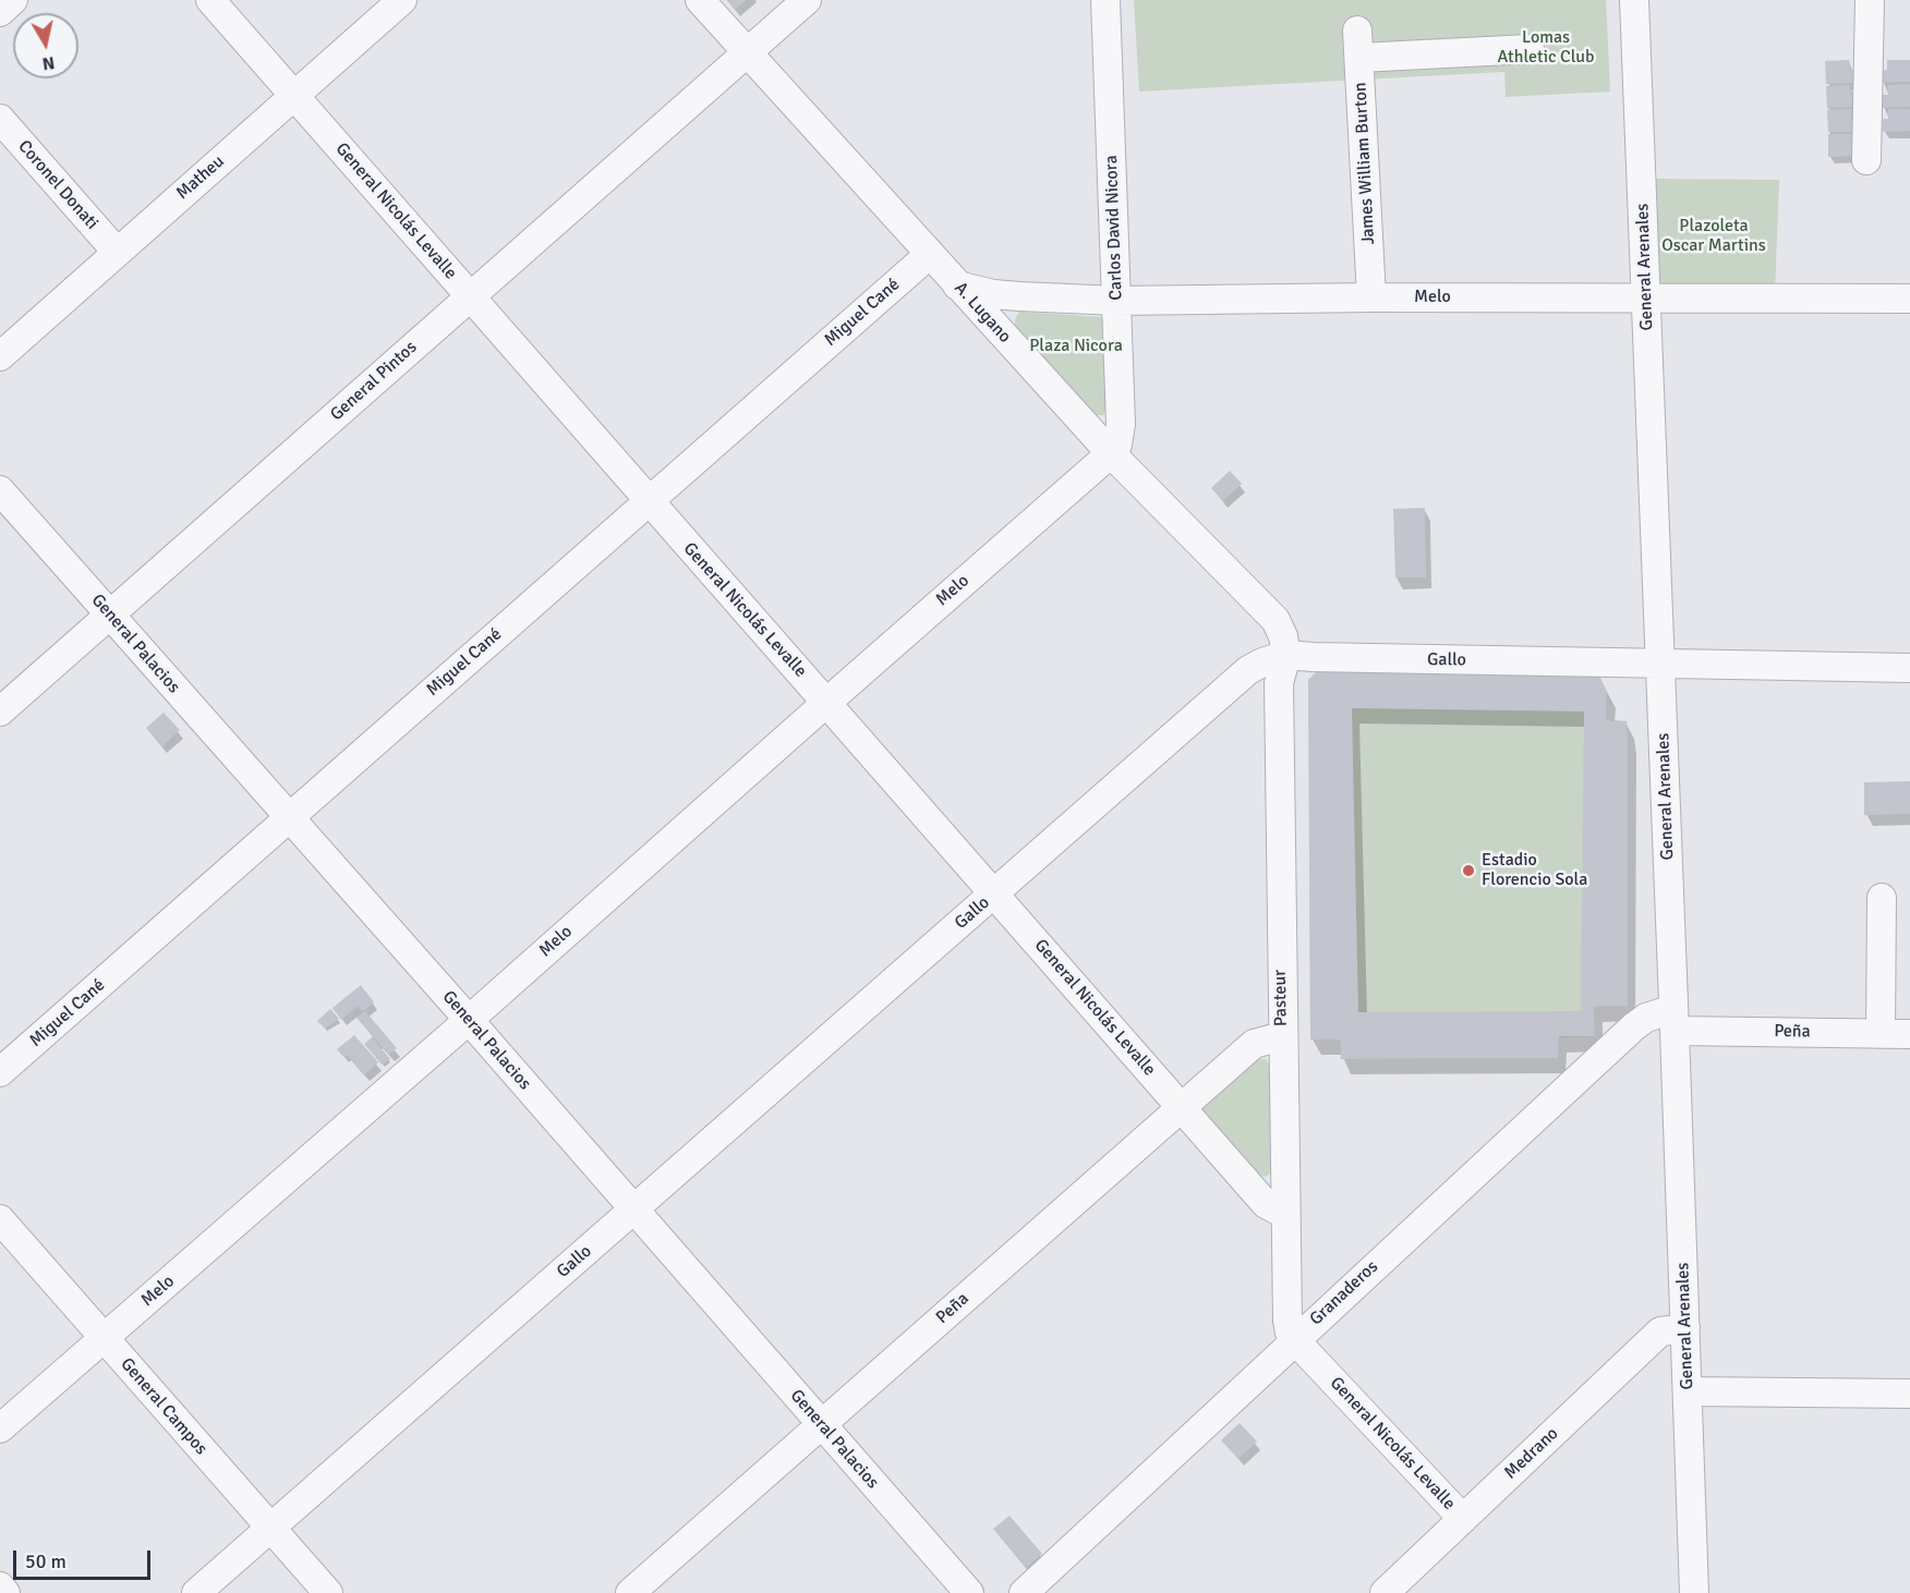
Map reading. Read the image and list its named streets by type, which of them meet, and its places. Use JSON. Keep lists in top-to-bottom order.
{
  "streets": {
    "street": [
      "James William Burton",
      "Matheu",
      "Coronel Donati",
      "General Nicolás Levalle",
      "Carlos David Nicora",
      "General Arenales",
      "Melo",
      "Miguel Cané",
      "A. Lugano",
      "General Pintos",
      "General Palacios",
      "Gallo",
      "Pasteur",
      "Peña",
      "Granaderos",
      "General Campos",
      "Medrano"
    ]
  },
  "crossings": [
    ["James William Burton", "Melo"],
    ["Matheu", "Coronel Donati"],
    ["Matheu", "General Nicolás Levalle"],
    ["General Nicolás Levalle", "Melo"],
    ["General Nicolás Levalle", "Miguel Cané"],
    ["General Nicolás Levalle", "General Pintos"],
    ["General Nicolás Levalle", "Gallo"],
    ["General Nicolás Levalle", "Pasteur"],
    ["General Nicolás Levalle", "Peña"],
    ["General Nicolás Levalle", "Granaderos"],
    ["General Nicolás Levalle", "Medrano"],
    ["Carlos David Nicora", "Melo"],
    ["Carlos David Nicora", "A. Lugano"],
    ["General Arenales", "Melo"],
    ["General Arenales", "Gallo"],
    ["General Arenales", "Peña"],
    ["General Arenales", "Granaderos"],
    ["General Arenales", "Medrano"],
    ["Melo", "A. Lugano"],
    ["Melo", "General Palacios"],
    ["Melo", "General Campos"],
    ["Miguel Cané", "A. Lugano"],
    ["Miguel Cané", "General Palacios"],
    ["A. Lugano", "General Pintos"],
    ["A. Lugano", "Gallo"],
    ["A. Lugano", "Pasteur"],
    ["General Pintos", "General Palacios"],
    ["General Palacios", "Gallo"],
    ["General Palacios", "Peña"],
    ["Gallo", "Pasteur"],
    ["Gallo", "General Campos"],
    ["Pasteur", "Peña"],
    ["Pasteur", "Granaderos"],
    ["Peña", "Granaderos"]
  ],
  "parks": ["Lomas Athletic Club", "Plazoleta Oscar Martins", "Plaza Nicora"],
  "places": ["Estadio Florencio Sola"],
  "scale_bar": "50 m",
  "north": "bottom"
}
